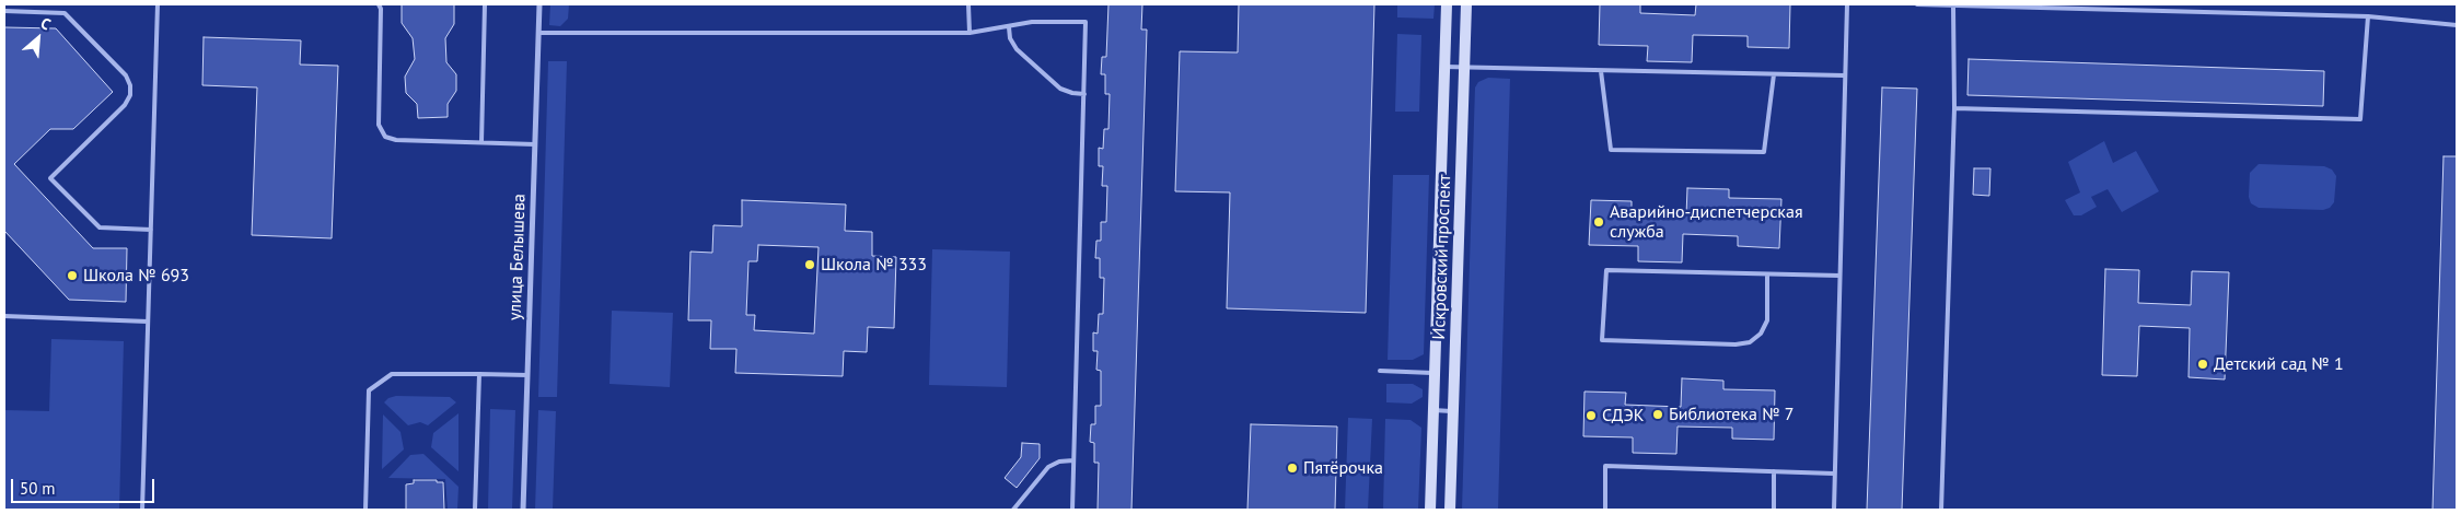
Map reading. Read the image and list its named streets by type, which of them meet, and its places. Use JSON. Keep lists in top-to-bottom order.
{
  "streets": {
    "street": ["улица Белышева", "Искровский проспект"]
  },
  "places": [
    "Аварийно-диспетчерская служба",
    "Школа № 333",
    "Школа № 693",
    "Детский сад № 1",
    "Библиотека № 7",
    "СДЭК",
    "Пятёрочка"
  ],
  "scale_bar": "50 m",
  "north": "top right"
}
